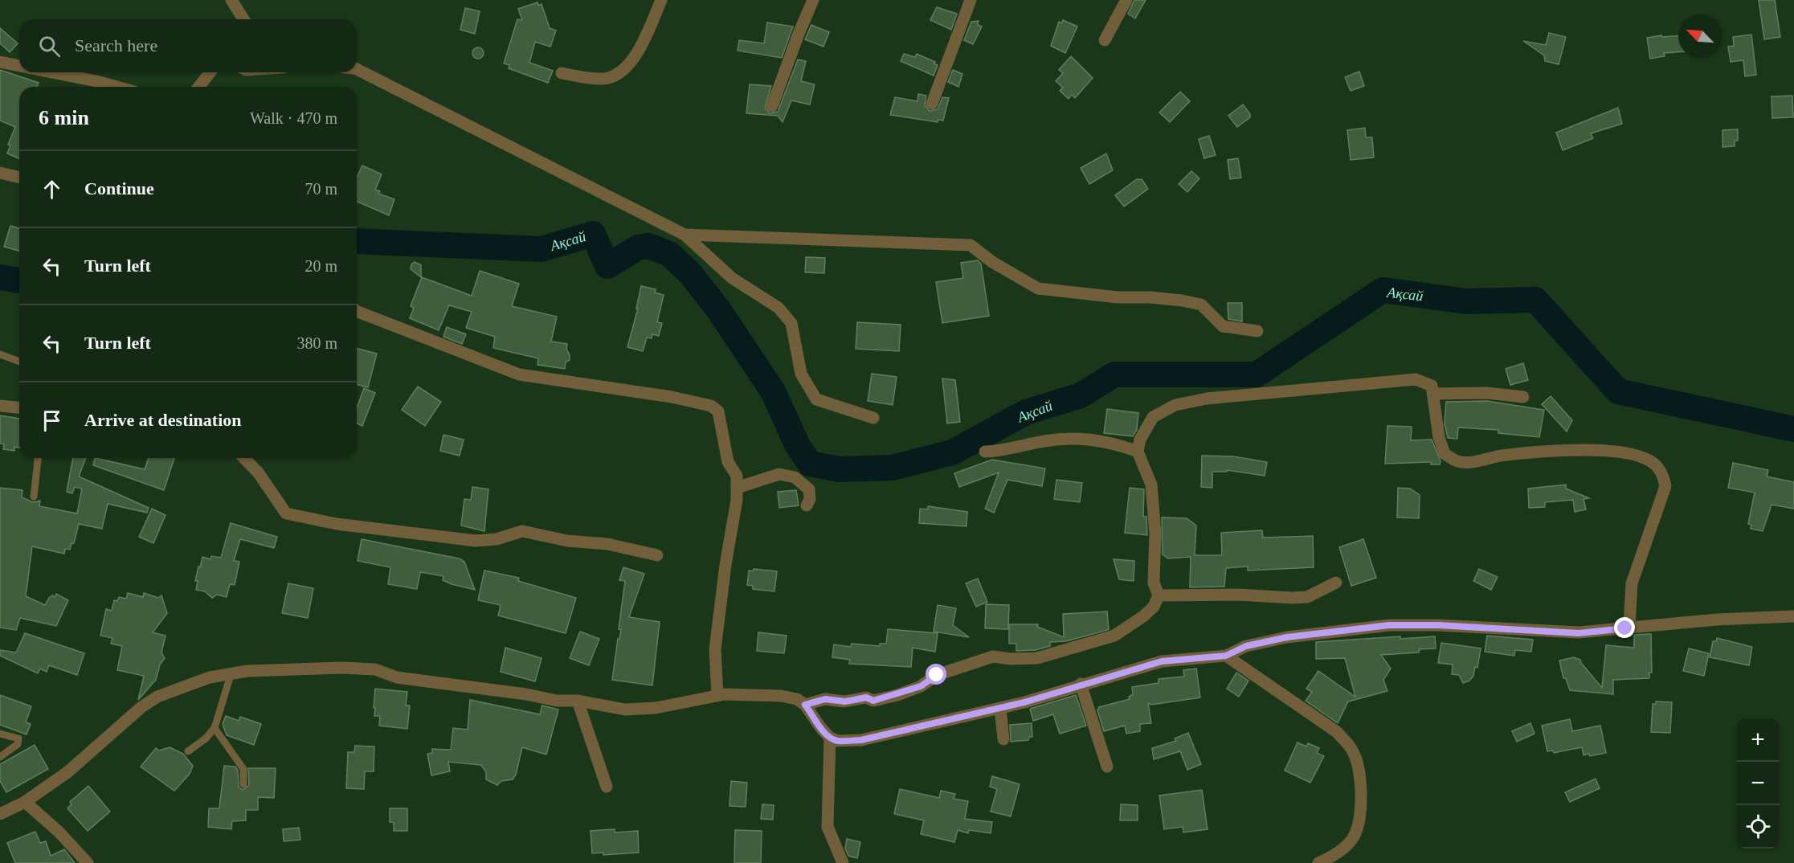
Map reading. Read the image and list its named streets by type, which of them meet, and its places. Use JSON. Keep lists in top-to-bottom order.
{
  "water": ["Ақсай"],
  "north": "top left",
  "page": {
    "search": "Search here",
    "heading": ["6 min", "Walk · 470 m"],
    "list": [
      ["Continue", "70 m"],
      ["Turn left", "20 m"],
      ["Turn left", "380 m"],
      "Arrive at destination"
    ],
    "map_buttons": ["+", "−"]
  }
}
